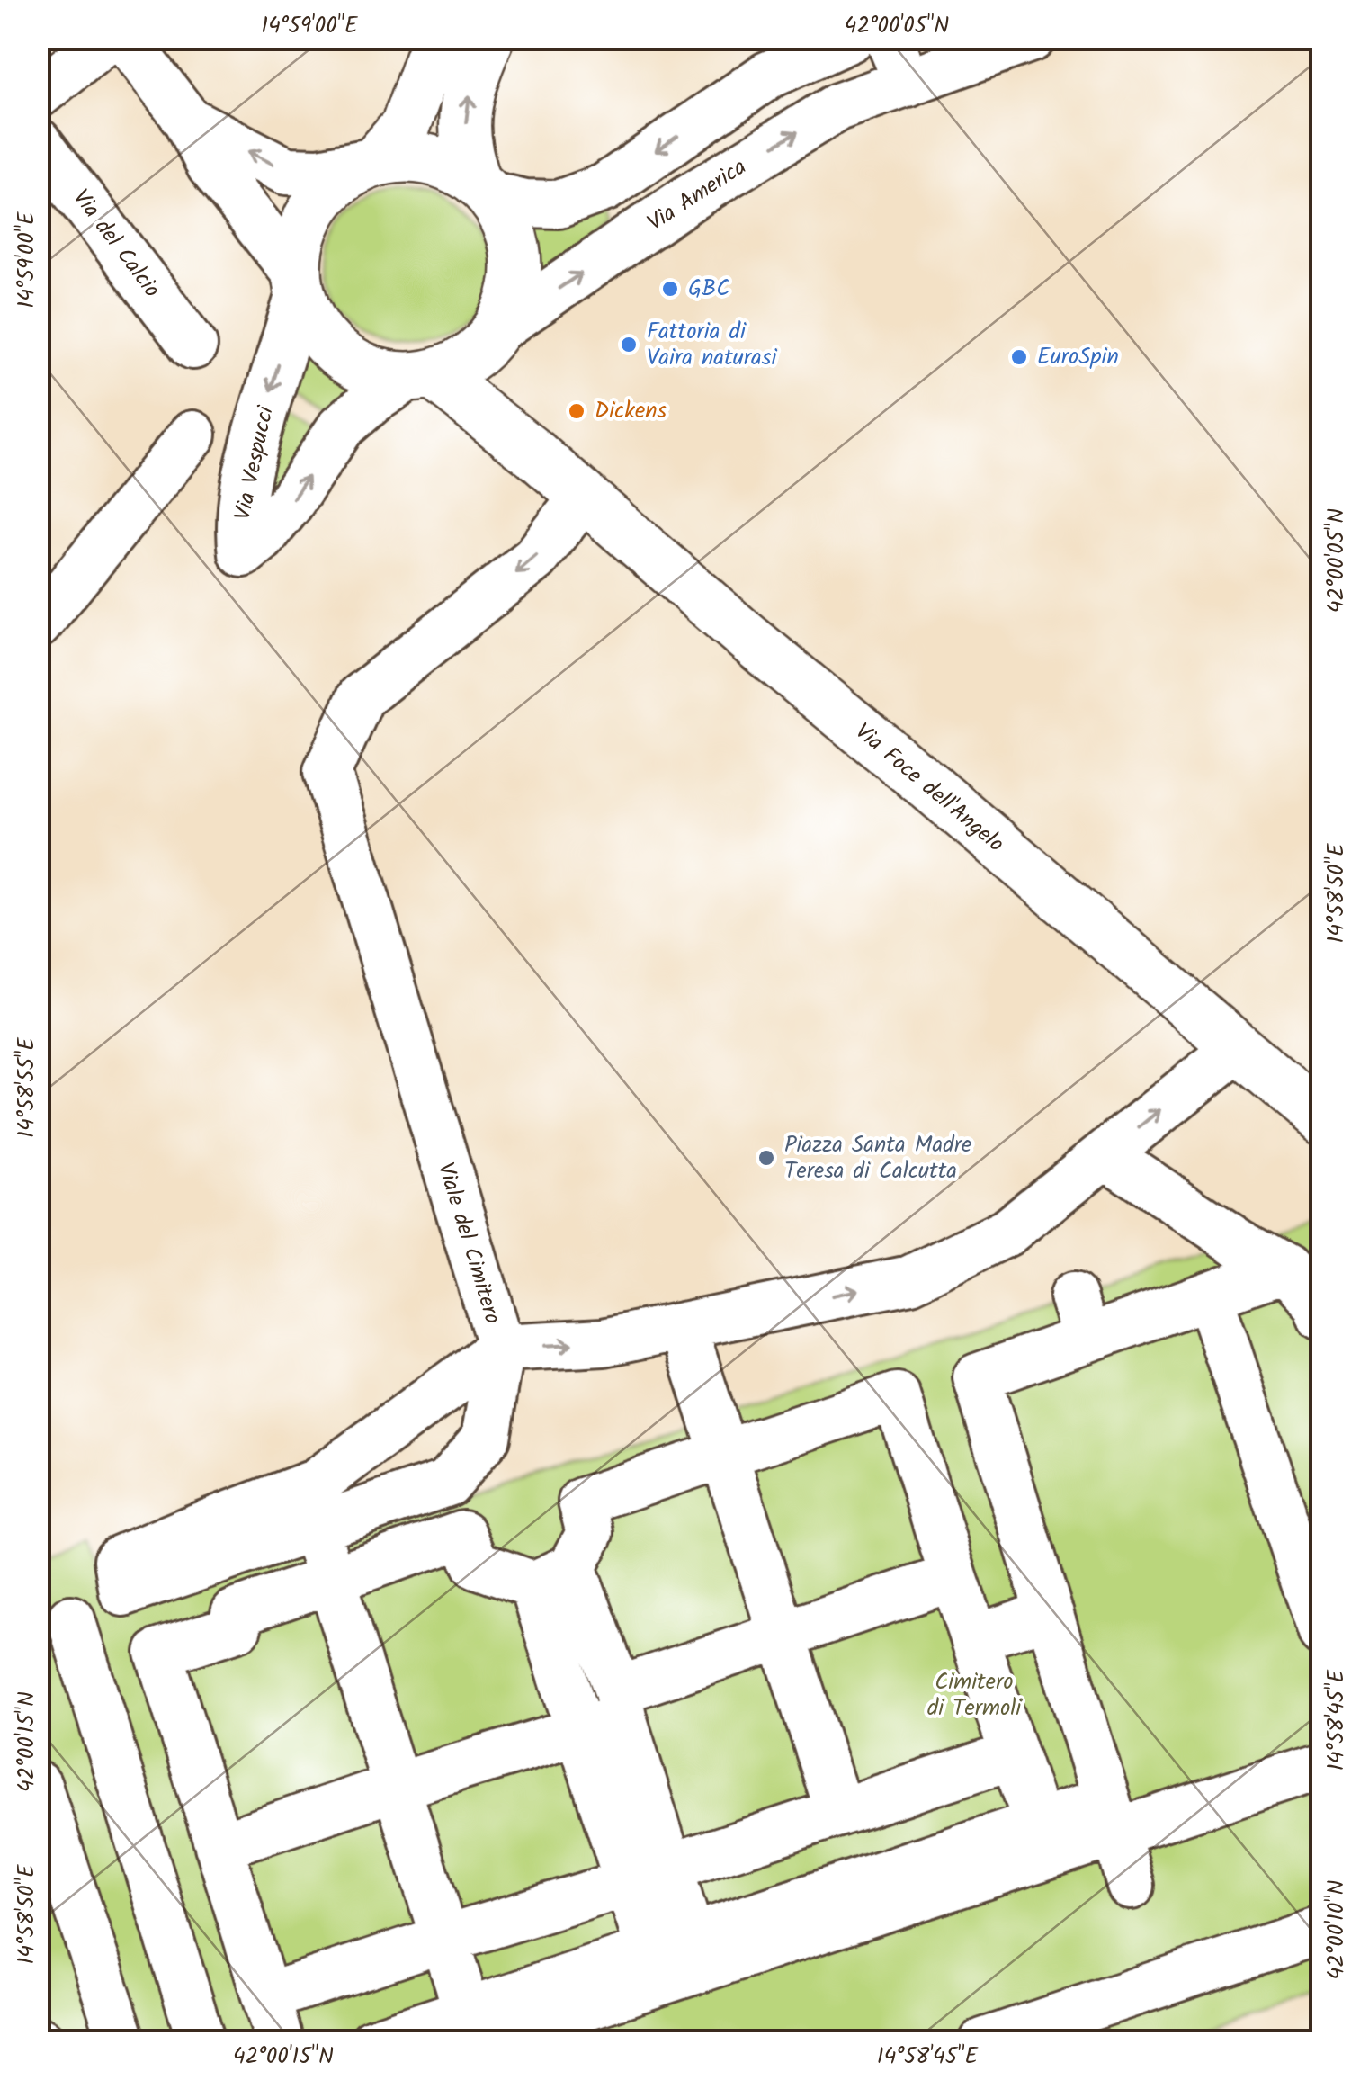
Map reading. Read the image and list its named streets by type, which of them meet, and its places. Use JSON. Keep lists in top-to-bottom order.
{
  "streets": {
    "main road": ["Via Foce dell'Angelo"],
    "street": [
      "Via America",
      "Via del Calcio",
      "Via Vespucci",
      "Viale del Cimitero"
    ]
  },
  "crossings": [
    ["Via America", "Via Vespucci"],
    ["Via America", "Via Foce dell'Angelo"],
    ["Via Vespucci", "Via Foce dell'Angelo"],
    ["Via Foce dell'Angelo", "Viale del Cimitero"]
  ],
  "parks": ["Cimitero di Termoli"],
  "places": [
    "GBC",
    "Fattoria di Vaira naturasi",
    "EuroSpin",
    "Dickens",
    "Piazza Santa Madre Teresa di Calcutta"
  ],
  "coordinates": [
    "14°59'00\"E",
    "42°00'05\"N",
    "14°58'50\"E",
    "14°58'55\"E",
    "14°58'45\"E",
    "42°00'15\"N",
    "42°00'10\"N"
  ]
}
